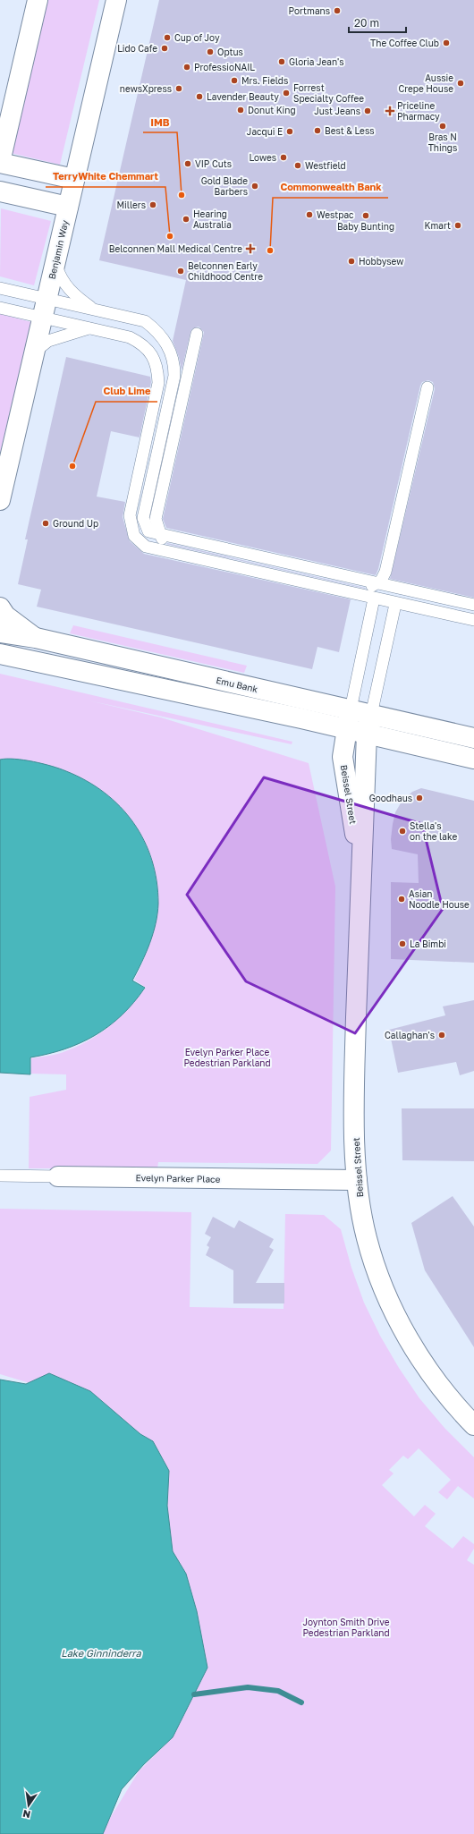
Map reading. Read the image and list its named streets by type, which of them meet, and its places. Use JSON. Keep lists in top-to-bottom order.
{
  "streets": {
    "main road": [
      "Benjamin Way",
      "Emu Bank",
      "Beissel Street",
      "Evelyn Parker Place"
    ]
  },
  "crossings": [
    ["Emu Bank", "Beissel Street"],
    ["Beissel Street", "Evelyn Parker Place"]
  ],
  "water": ["Lake Ginninderra"],
  "parks": ["Evelyn Parker Place Pedestrian Parkland", "Joynton Smith Drive Pedestrian Parkland"],
  "places": {
    "other": [
      "Portmans",
      "Cup of Joy",
      "The Coffee Club",
      "Lido Cafe",
      "Optus",
      "Gloria Jean's",
      "ProfessioNAIL",
      "Mrs. Fields",
      "Aussie Crepe House",
      "newsXpress",
      "Forrest Specialty Coffee",
      "Lavender Beauty",
      "Donut King",
      "Just Jeans",
      "Bras N Things",
      "Best & Less",
      "Jacqui E",
      "Lowes",
      "VIP Cuts",
      "Westfield",
      "Gold Blade Barbers",
      "IMB",
      "Millers",
      "Westpac",
      "Baby Bunting",
      "Hearing Australia",
      "Kmart",
      "TerryWhite Chemmart",
      "Commonwealth Bank",
      "Hobbysew",
      "Belconnen Early Childhood Centre",
      "Club Lime",
      "Ground Up",
      "Goodhaus",
      "Stella's on the lake",
      "Asian Noodle House",
      "La Bimbi",
      "Callaghan's"
    ],
    "health": ["Priceline Pharmacy", "Belconnen Mall Medical Centre"]
  },
  "scale_bar": "20 m",
  "north": "bottom"
}
